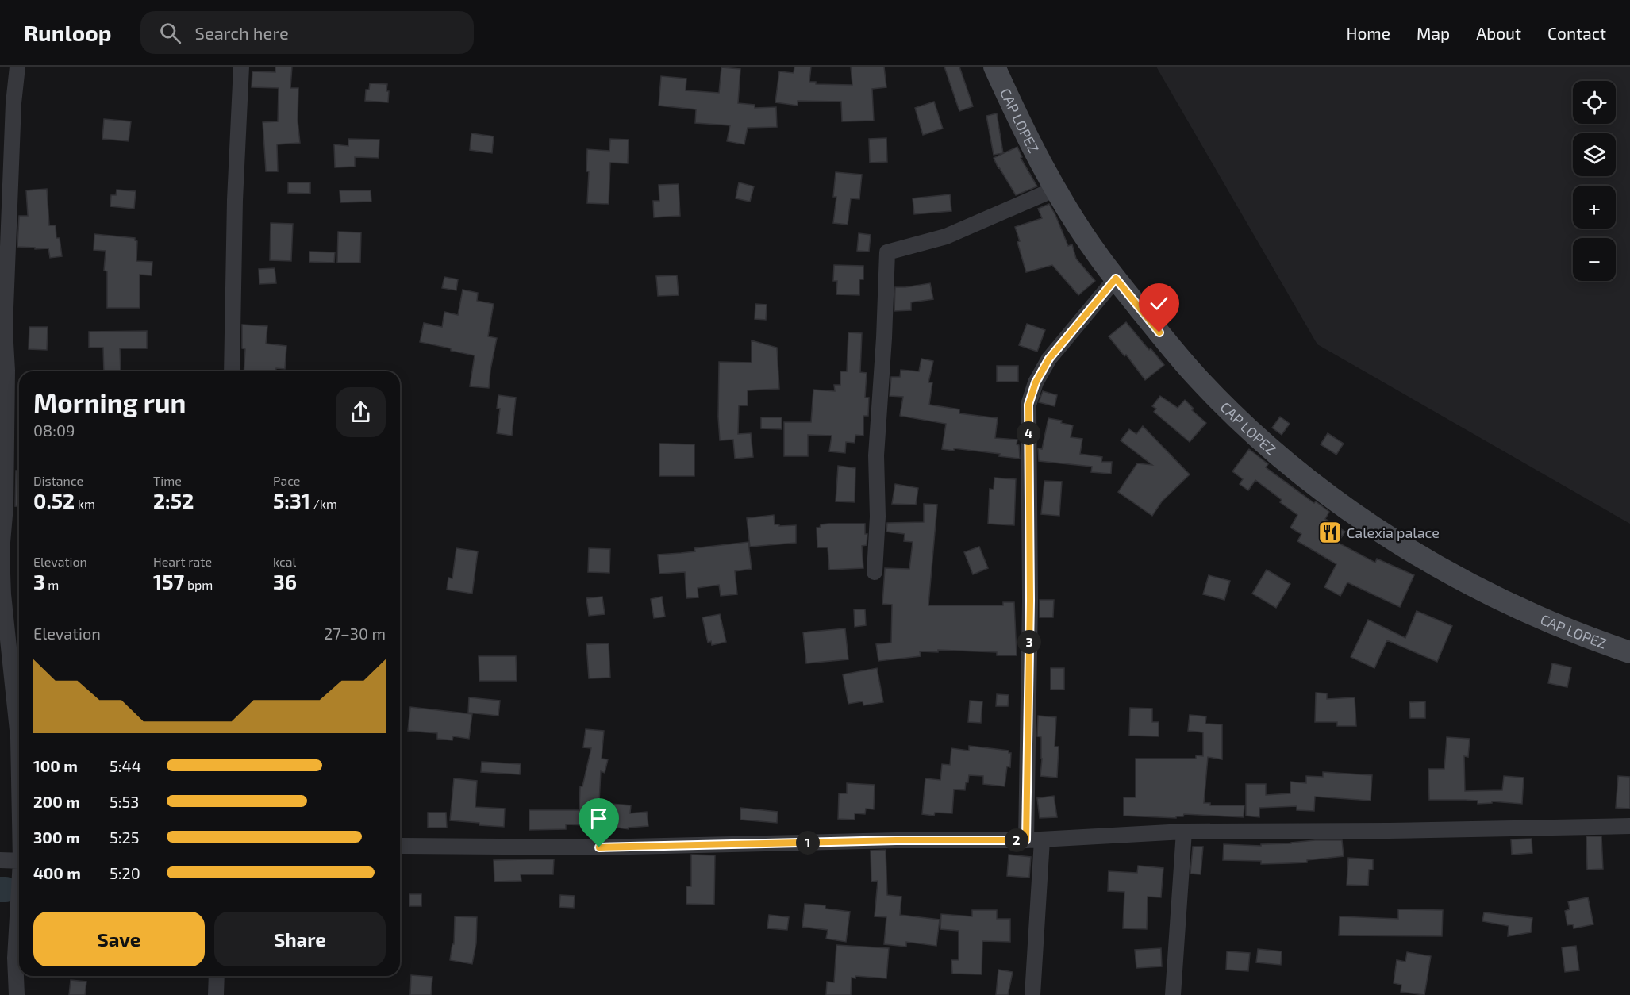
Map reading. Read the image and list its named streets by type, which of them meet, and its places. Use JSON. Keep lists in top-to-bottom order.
{
  "streets": {
    "street": ["CAP LOPEZ"]
  },
  "places": {
    "restaurant": ["Calexia palace"]
  },
  "page": {
    "header": "Runloop",
    "search": "Search here",
    "nav": [
      "Home",
      "Map",
      "About",
      "Contact"
    ],
    "map_buttons": ["+", "−"],
    "heading": ["Morning run", "08:09"],
    "pins": [
      "4",
      "3",
      "2",
      "1"
    ],
    "stats": [
      ["Distance", "0.52 km"],
      ["Time", "2:52"],
      ["Pace", "5:31 /km"],
      ["Elevation", "3 m"],
      ["Heart rate", "157 bpm"],
      ["kcal", "36"]
    ],
    "chart": ["Elevation", "27–30 m"],
    "list": [
      {
        "name": "100 m",
        "note": "5:44"
      },
      {
        "name": "200 m",
        "note": "5:53"
      },
      {
        "name": "300 m",
        "note": "5:25"
      },
      {
        "name": "400 m",
        "note": "5:20"
      }
    ],
    "buttons": ["Save", "Share"]
  }
}
